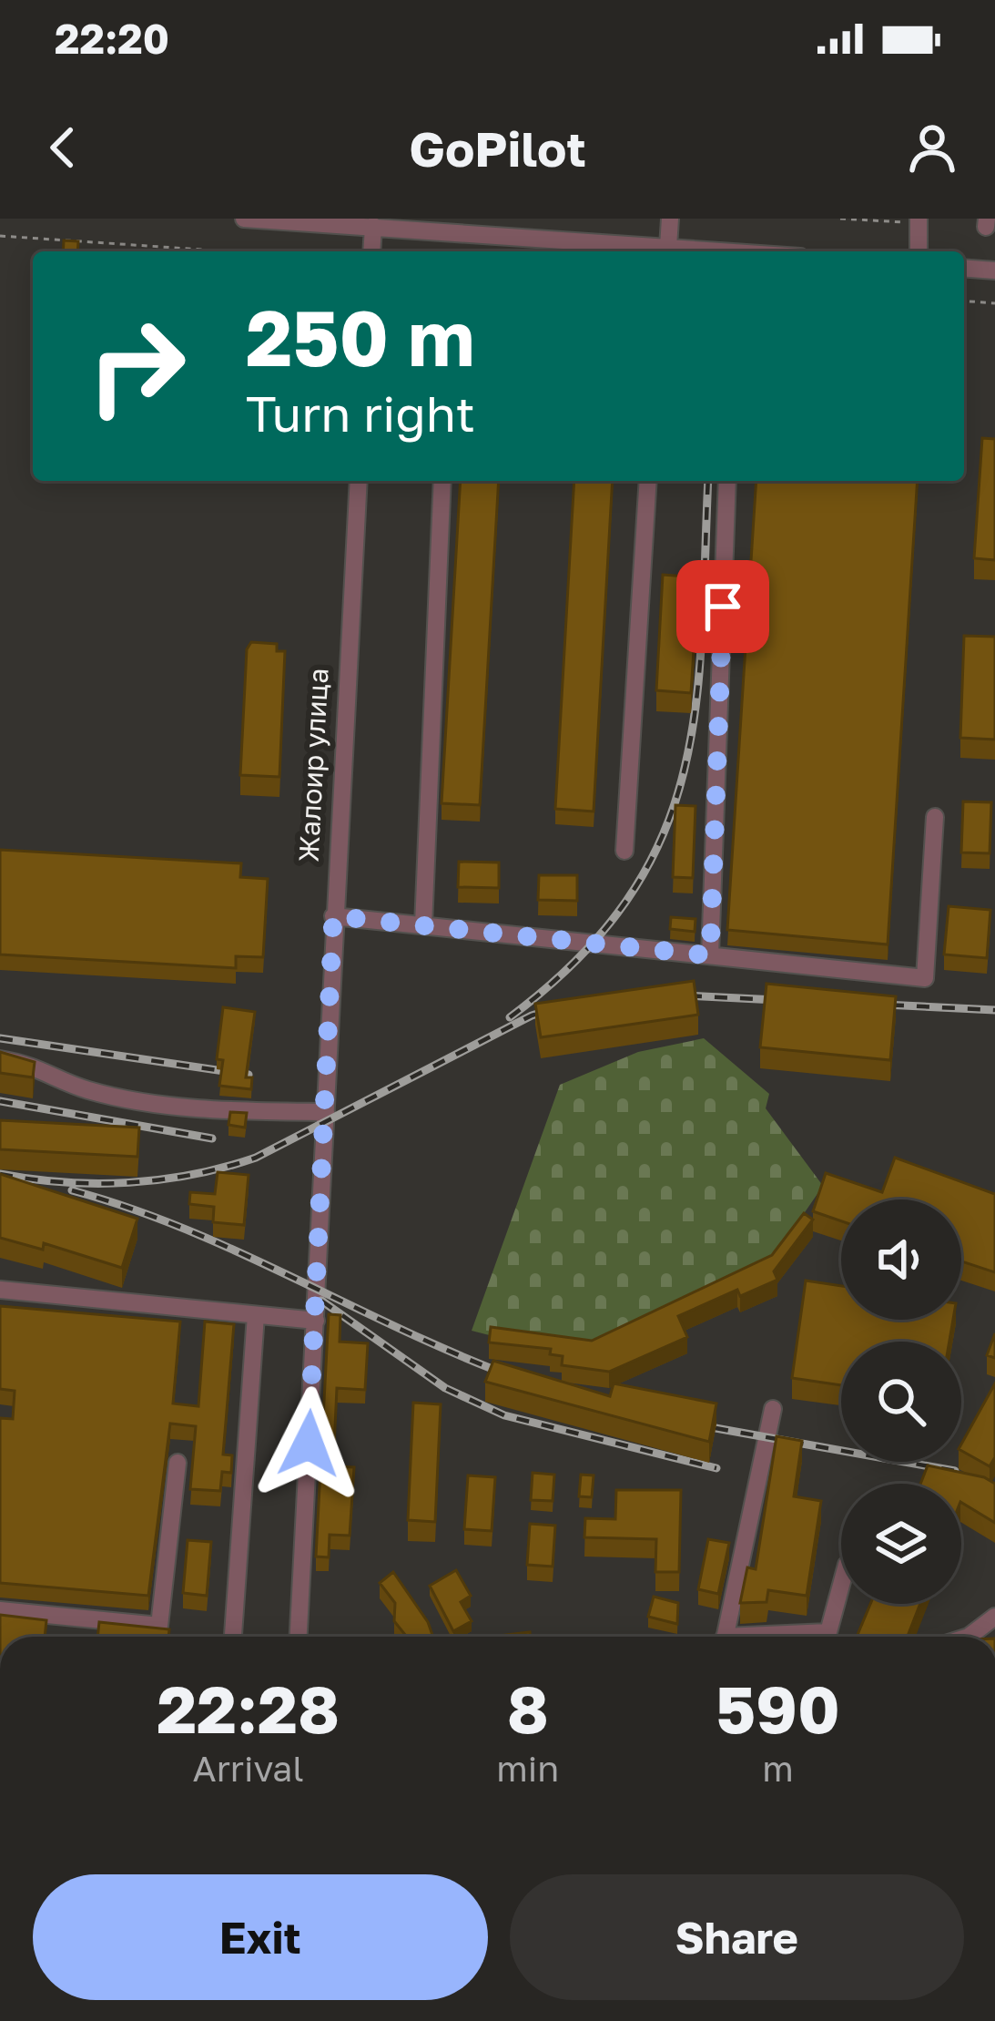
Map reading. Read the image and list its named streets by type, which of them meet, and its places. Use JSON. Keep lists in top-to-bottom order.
{
  "streets": {
    "street": ["Жалоир улица"]
  },
  "page": {
    "status": "22:20",
    "header": "GoPilot",
    "turn": ["250 m", "Turn right"],
    "eta": [
      "22:28",
      "Arrival",
      "8",
      "min",
      "590",
      "m"
    ],
    "buttons": ["Exit", "Share"]
  }
}
